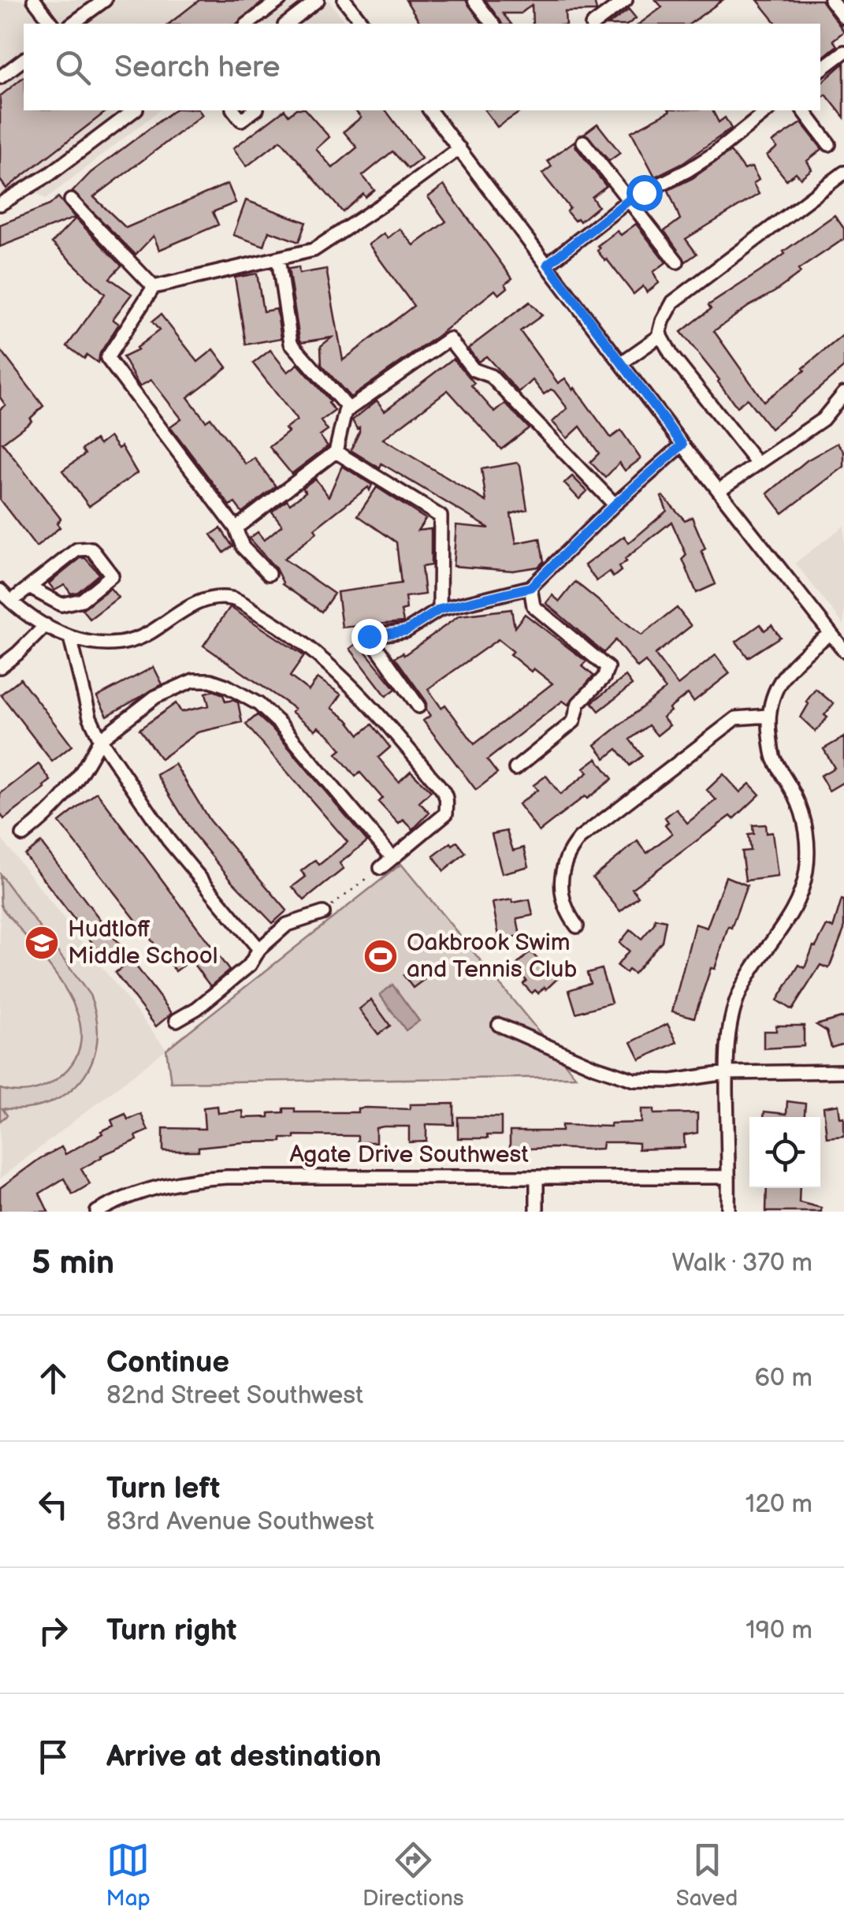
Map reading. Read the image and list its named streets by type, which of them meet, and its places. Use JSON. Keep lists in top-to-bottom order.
{
  "streets": {
    "street": ["Agate Drive Southwest"]
  },
  "places": {
    "school or university": ["Hudtloff Middle School"],
    "sports": ["Oakbrook Swim and Tennis Club"]
  },
  "page": {
    "search": "Search here",
    "heading": ["5 min", "Walk · 370 m"],
    "list": [
      ["Continue", "82nd Street Southwest", "60 m"],
      ["Turn left", "83rd Avenue Southwest", "120 m"],
      ["Turn right", "190 m"],
      "Arrive at destination"
    ],
    "nav": ["Map", "Directions", "Saved"]
  }
}
